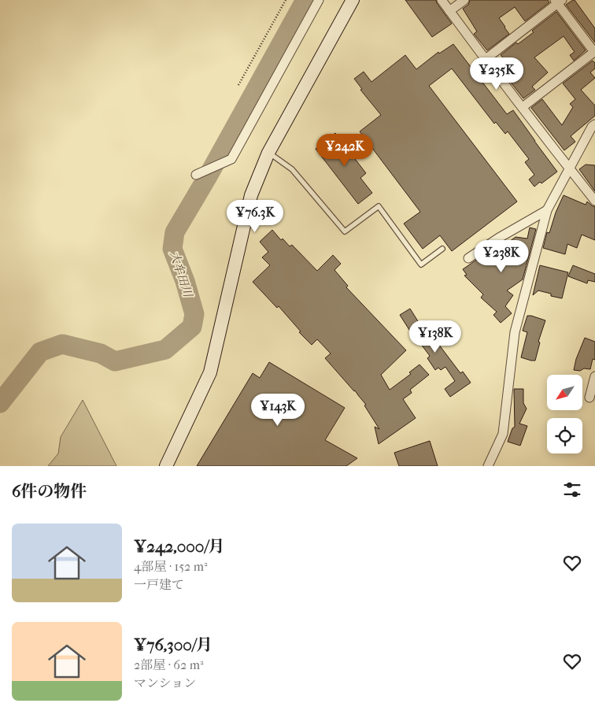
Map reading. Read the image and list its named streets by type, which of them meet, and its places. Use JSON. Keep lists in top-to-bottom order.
{
  "water": ["大牟田川"],
  "north": "bottom left",
  "page": {
    "price": [
      "¥235K",
      "¥242K",
      "¥76.3K",
      "¥238K",
      "¥138K",
      "¥143K"
    ],
    "heading": "6件の物件",
    "list": [
      {
        "name": "¥242,000/月",
        "note": "4部屋 · 152 m² · 一戸建て"
      },
      {
        "name": "¥76,300/月",
        "note": "2部屋 · 62 m² · マンション"
      }
    ]
  }
}
